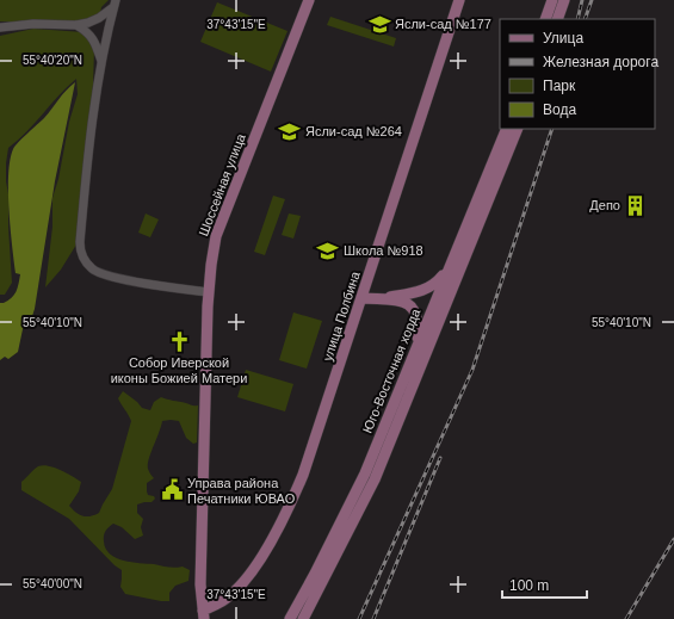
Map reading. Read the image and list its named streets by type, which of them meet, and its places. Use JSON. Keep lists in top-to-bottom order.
{
  "streets": {
    "main road": ["Шоссейная улица", "улица Полбина", "Юго-Восточная хорда"]
  },
  "crossings": [
    ["Шоссейная улица", "улица Полбина"]
  ],
  "places": {
    "school or university": ["Ясли-сад №177", "Ясли-сад №264", "Школа №918"],
    "building": ["Депо"],
    "church": ["Собор Иверской иконы Божией Матери"],
    "public building": ["Управа района Печатники ЮВАО"]
  },
  "legend": [
    "Улица",
    "Железная дорога",
    "Парк",
    "Вода"
  ],
  "scale_bar": "100 m",
  "coordinates": [
    "37°43'15\"E",
    "55°40'20\"N",
    "55°40'10\"N",
    "55°40'00\"N"
  ]
}
